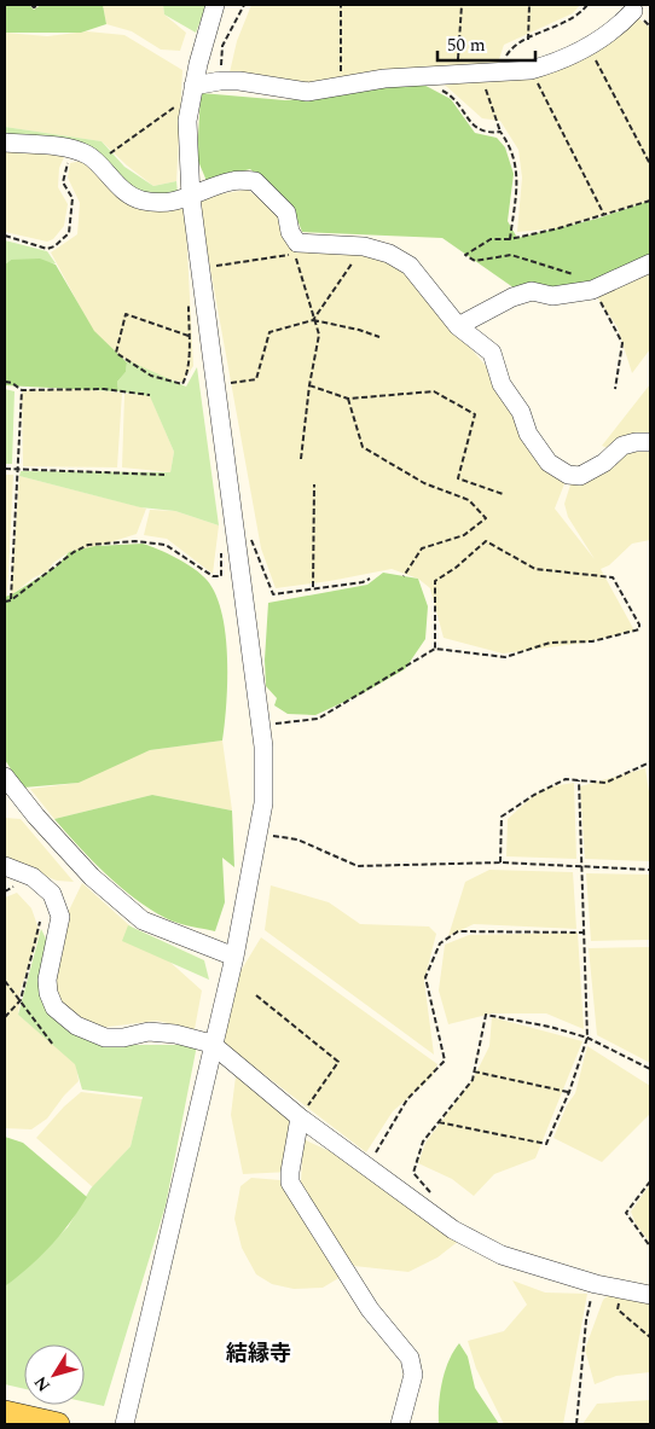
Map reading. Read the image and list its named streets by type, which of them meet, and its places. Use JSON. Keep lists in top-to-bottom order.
{
  "districts": ["結縁寺"],
  "scale_bar": "50 m",
  "north": "bottom left"
}
